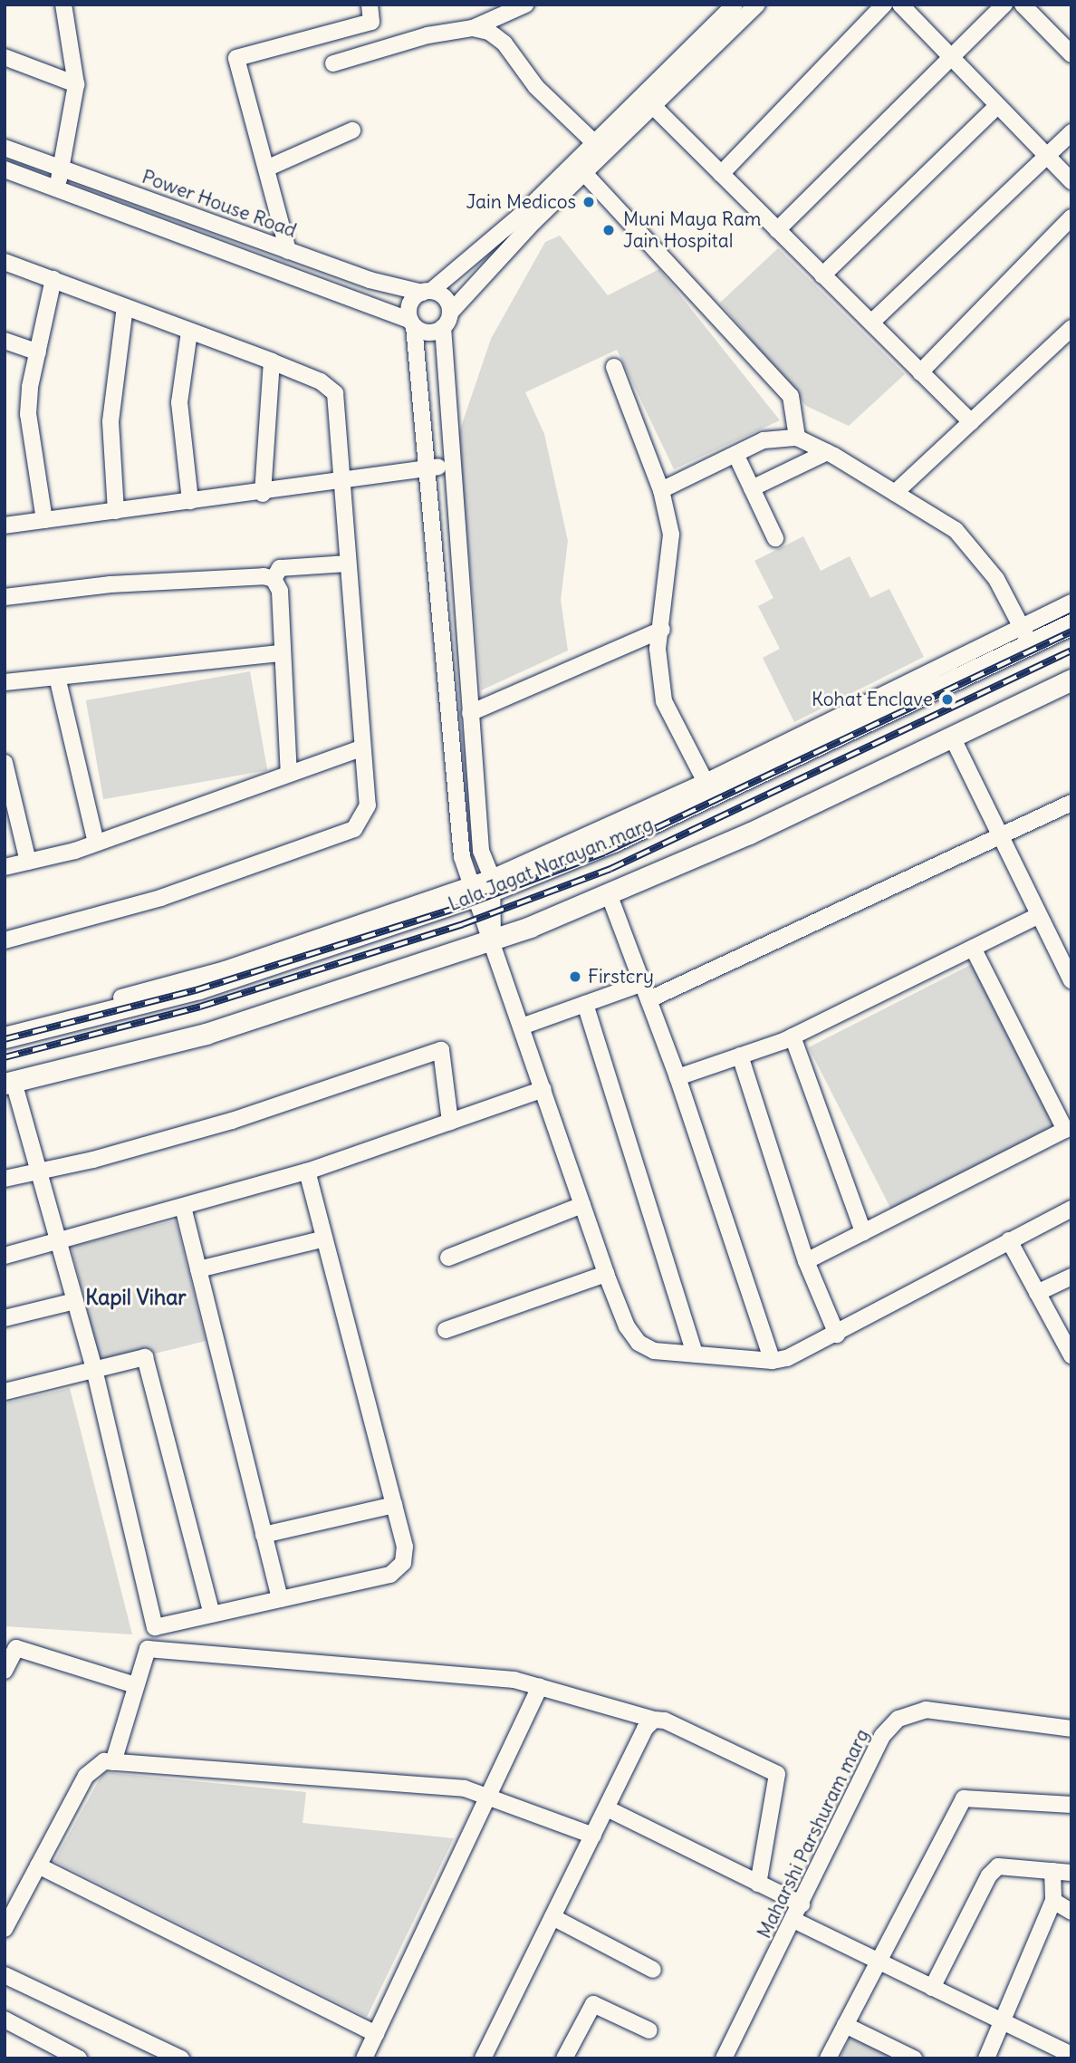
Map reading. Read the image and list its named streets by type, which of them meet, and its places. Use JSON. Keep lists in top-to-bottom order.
{
  "streets": {
    "main road": ["Lala Jagat Narayan marg"],
    "street": ["Power House Road", "Maharshi Parshuram marg"]
  },
  "districts": ["Kapil Vihar"],
  "places": [
    "Jain Medicos",
    "Muni Maya Ram Jain Hospital",
    "Kohat Enclave",
    "Firstcry"
  ]
}
